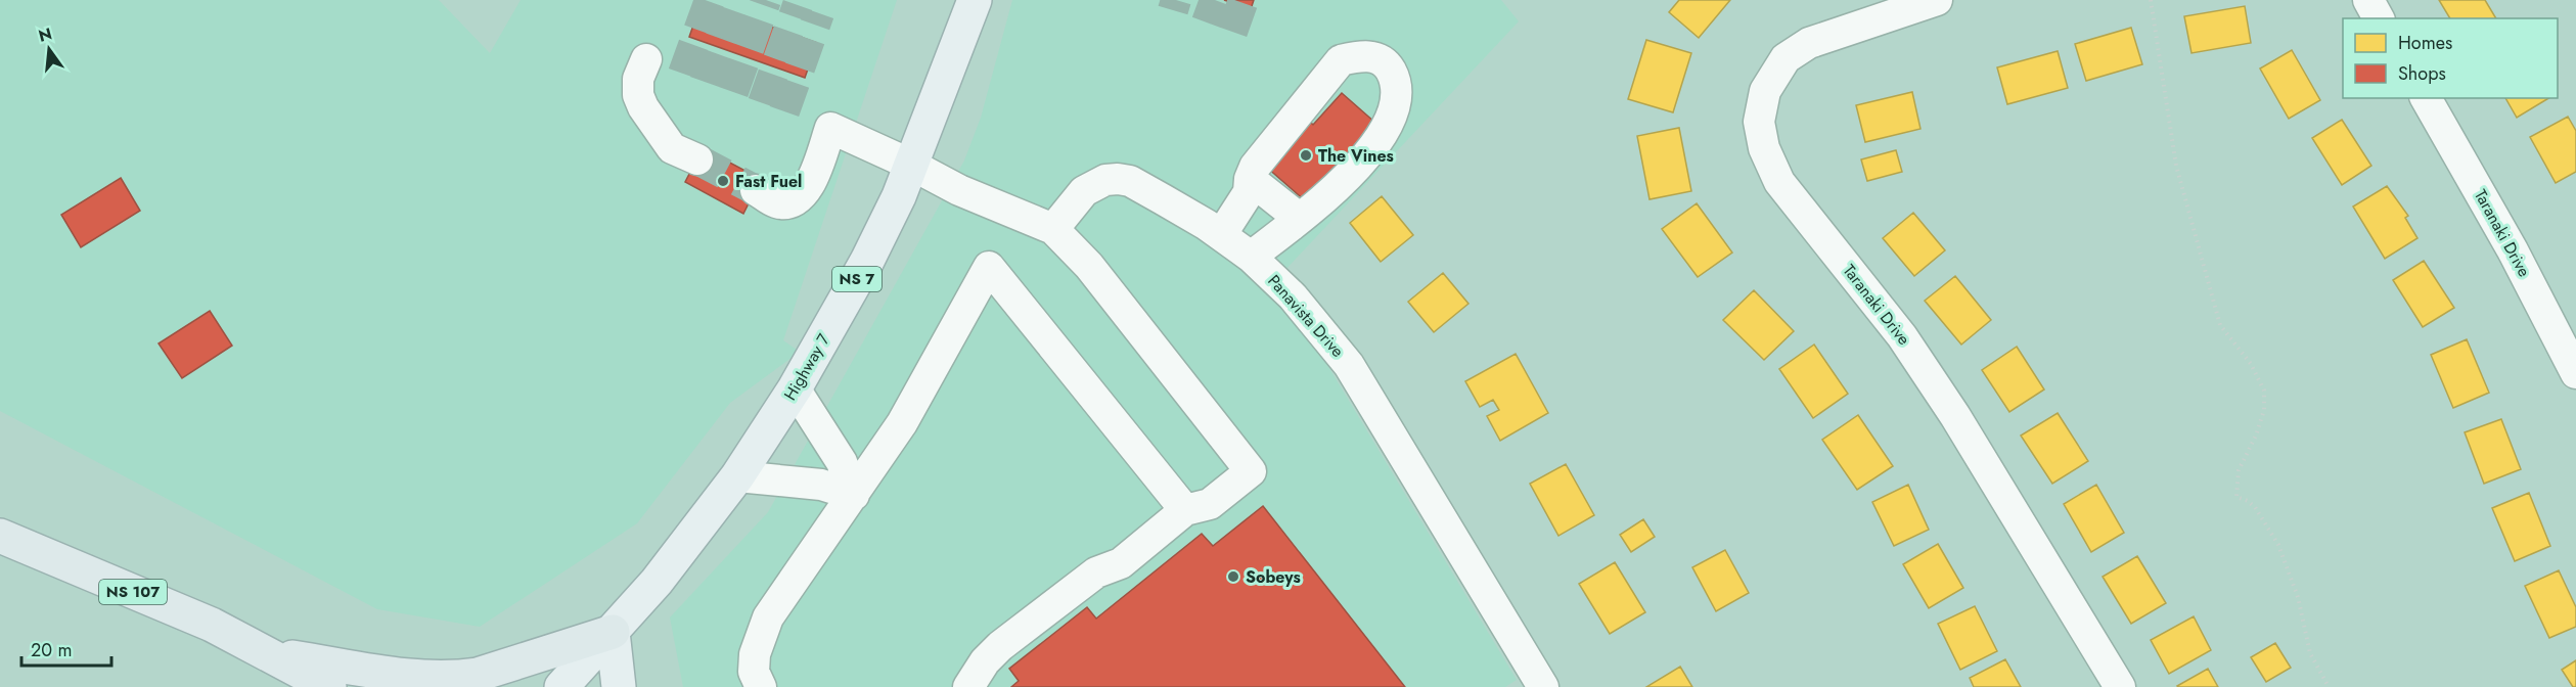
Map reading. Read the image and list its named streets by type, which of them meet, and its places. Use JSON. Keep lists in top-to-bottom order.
{
  "streets": {
    "highway": ["NS 107"],
    "main road": ["NS 7", "Highway 7"],
    "street": ["Taranaki Drive", "Panavista Drive"]
  },
  "places": ["The Vines", "Fast Fuel", "Sobeys"],
  "legend": ["Homes", "Shops"],
  "scale_bar": "20 m",
  "north": "top"
}
